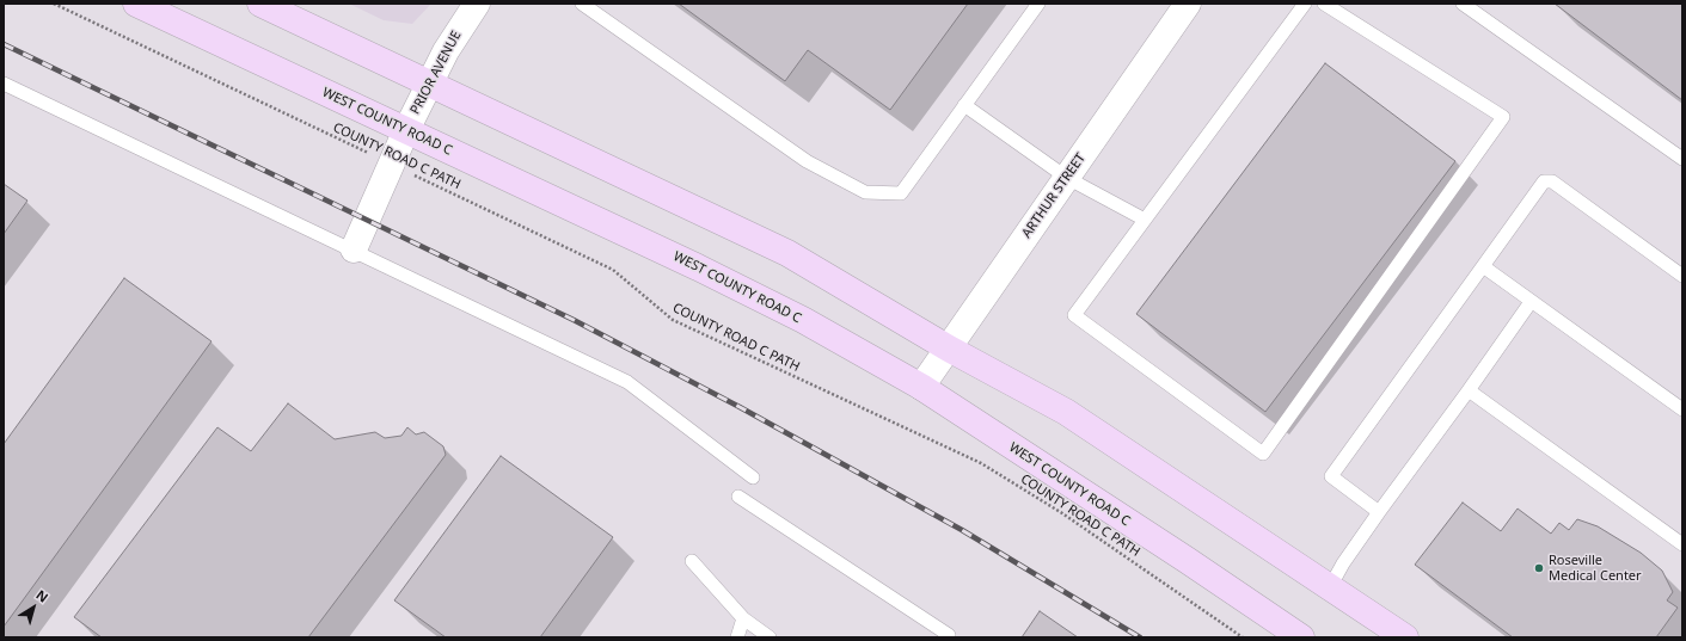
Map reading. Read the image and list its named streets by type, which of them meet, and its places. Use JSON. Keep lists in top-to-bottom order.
{
  "streets": {
    "main road": ["WEST COUNTY ROAD C"],
    "street": ["PRIOR AVENUE", "ARTHUR STREET"],
    "path": ["COUNTY ROAD C PATH"]
  },
  "crossings": [
    ["PRIOR AVENUE", "WEST COUNTY ROAD C"],
    ["PRIOR AVENUE", "COUNTY ROAD C PATH"],
    ["WEST COUNTY ROAD C", "ARTHUR STREET"]
  ],
  "places": ["Roseville Medical Center"],
  "north": "top right"
}
